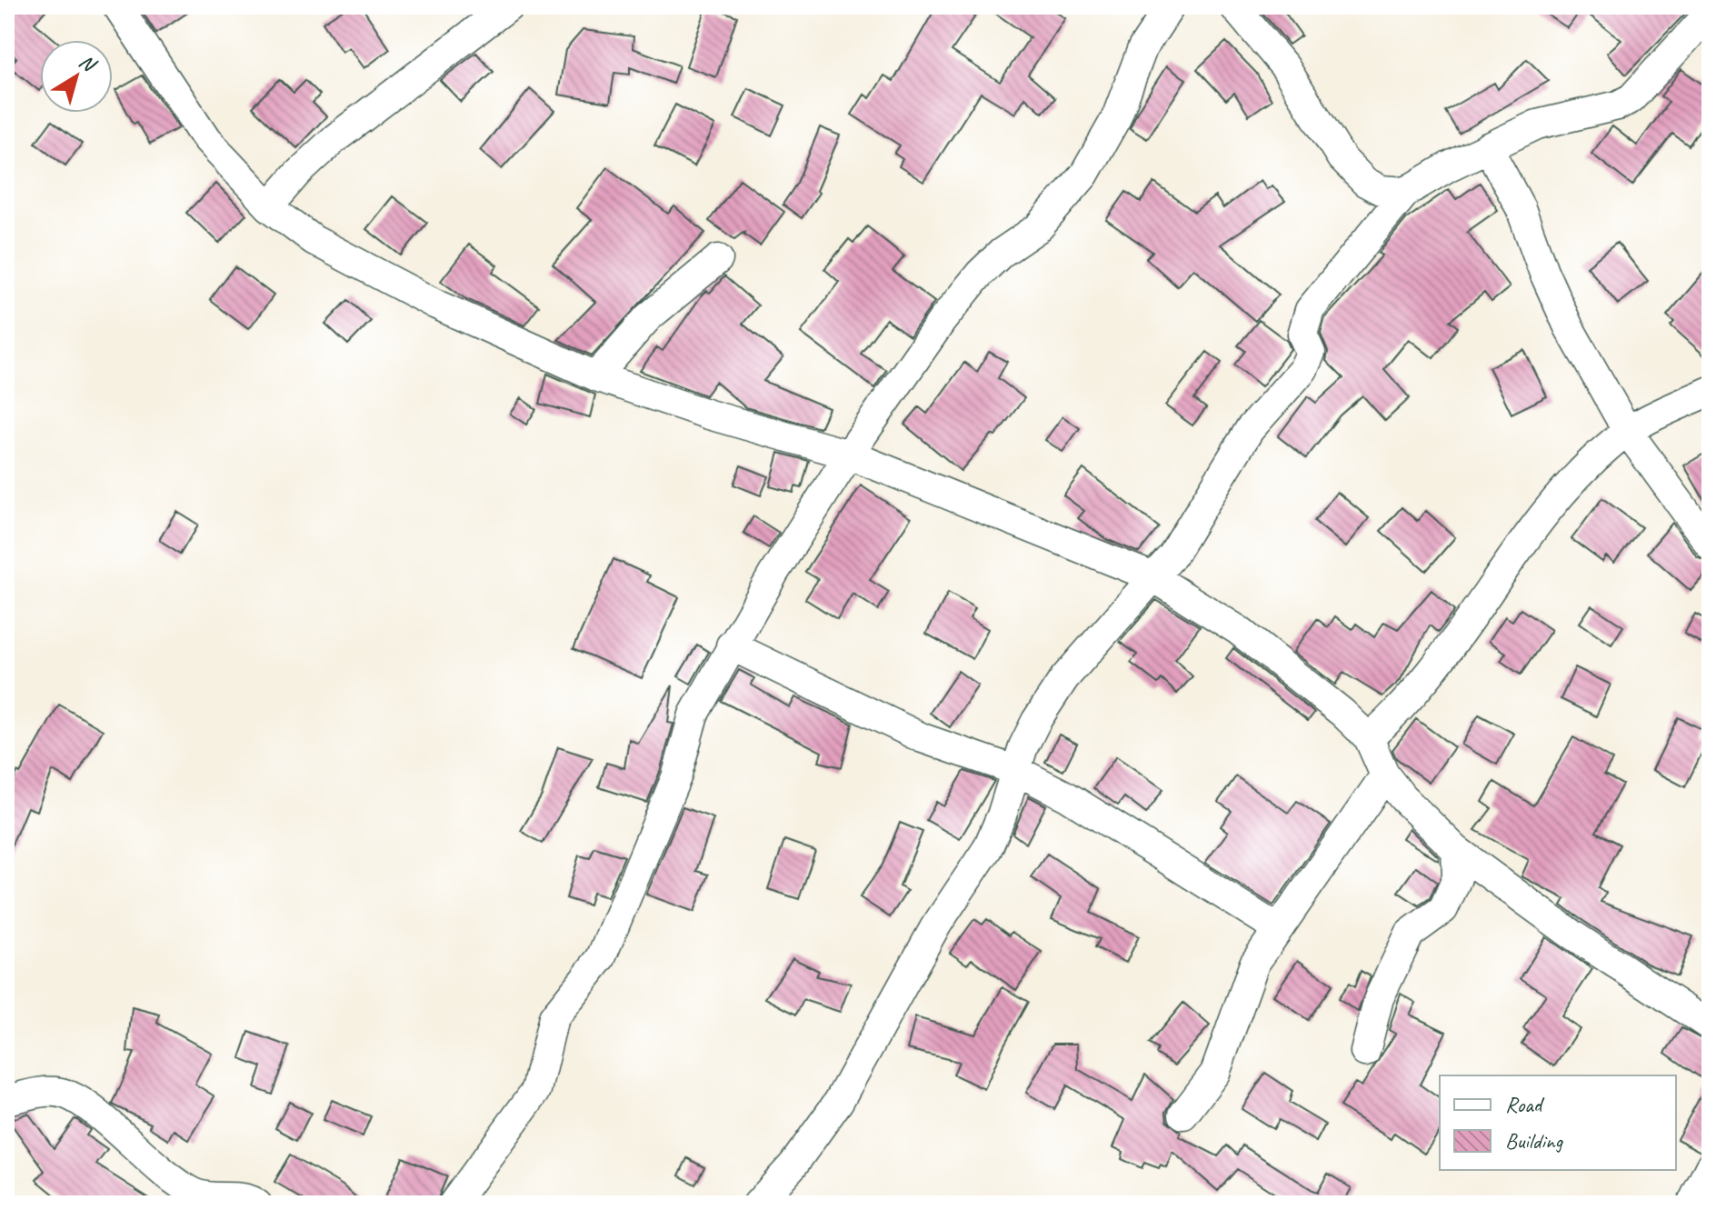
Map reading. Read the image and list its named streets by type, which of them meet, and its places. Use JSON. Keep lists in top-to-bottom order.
{
  "legend": ["Road", "Building"],
  "north": "top right"
}
